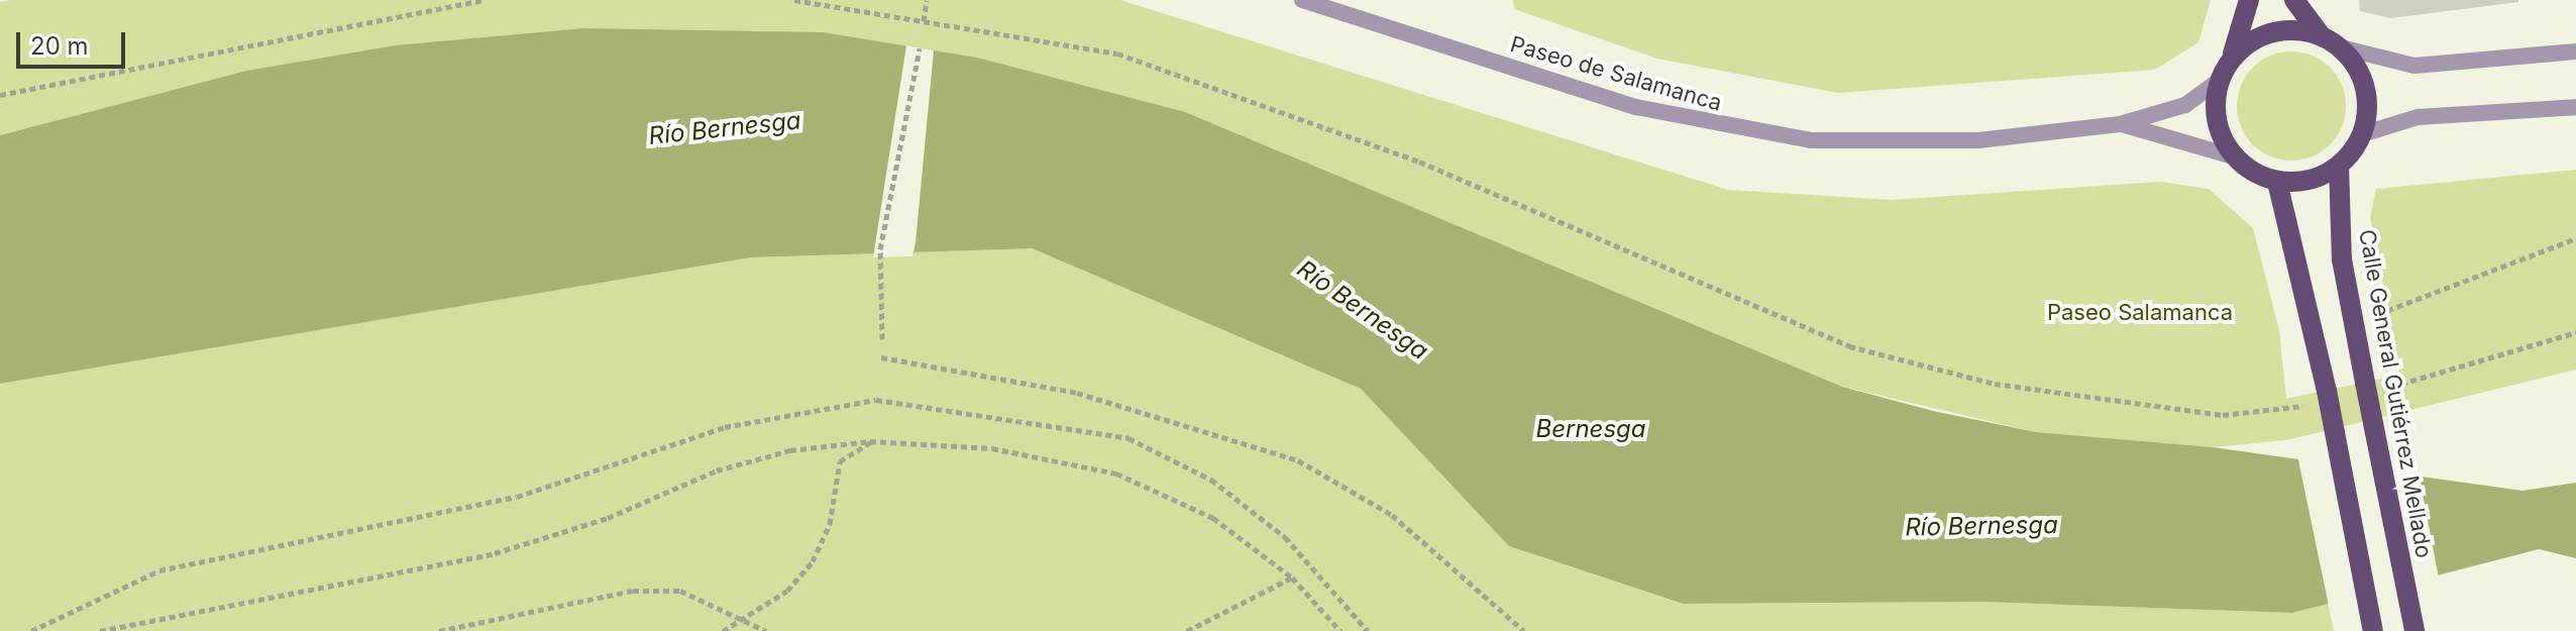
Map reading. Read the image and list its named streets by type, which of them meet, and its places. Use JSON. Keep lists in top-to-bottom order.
{
  "streets": {
    "main road": ["Calle General Gutiérrez Mellado"],
    "street": ["Paseo de Salamanca"]
  },
  "crossings": [
    ["Paseo de Salamanca", "Calle General Gutiérrez Mellado"]
  ],
  "water": ["Río Bernesga", "Bernesga"],
  "parks": ["Paseo Salamanca"],
  "scale_bar": "20 m"
}
